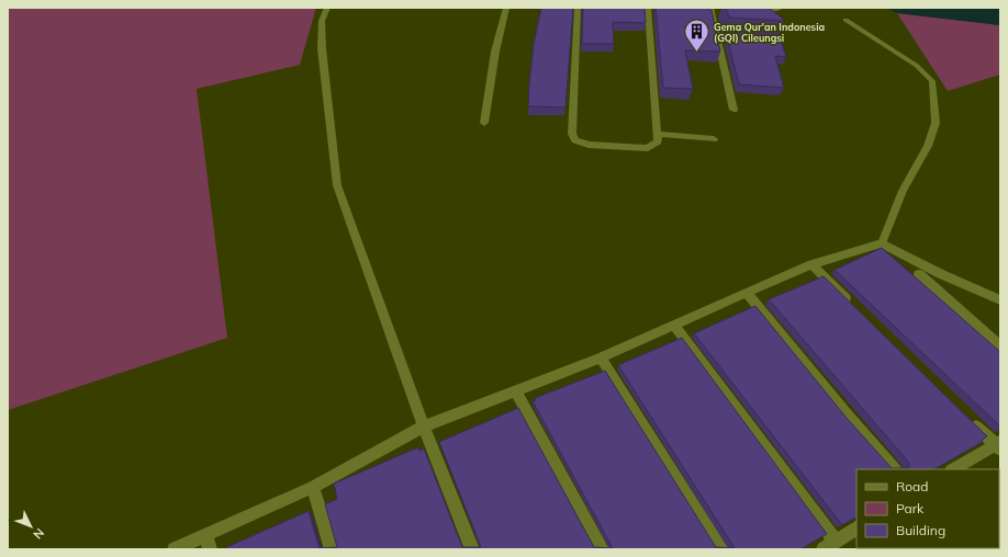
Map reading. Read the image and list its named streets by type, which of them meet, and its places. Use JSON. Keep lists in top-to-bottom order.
{
  "places": {
    "building": ["Gema Qur'an Indonesia (GQI) Cileungsi"]
  },
  "legend": ["Road", "Park", "Building"],
  "north": "bottom right"
}
